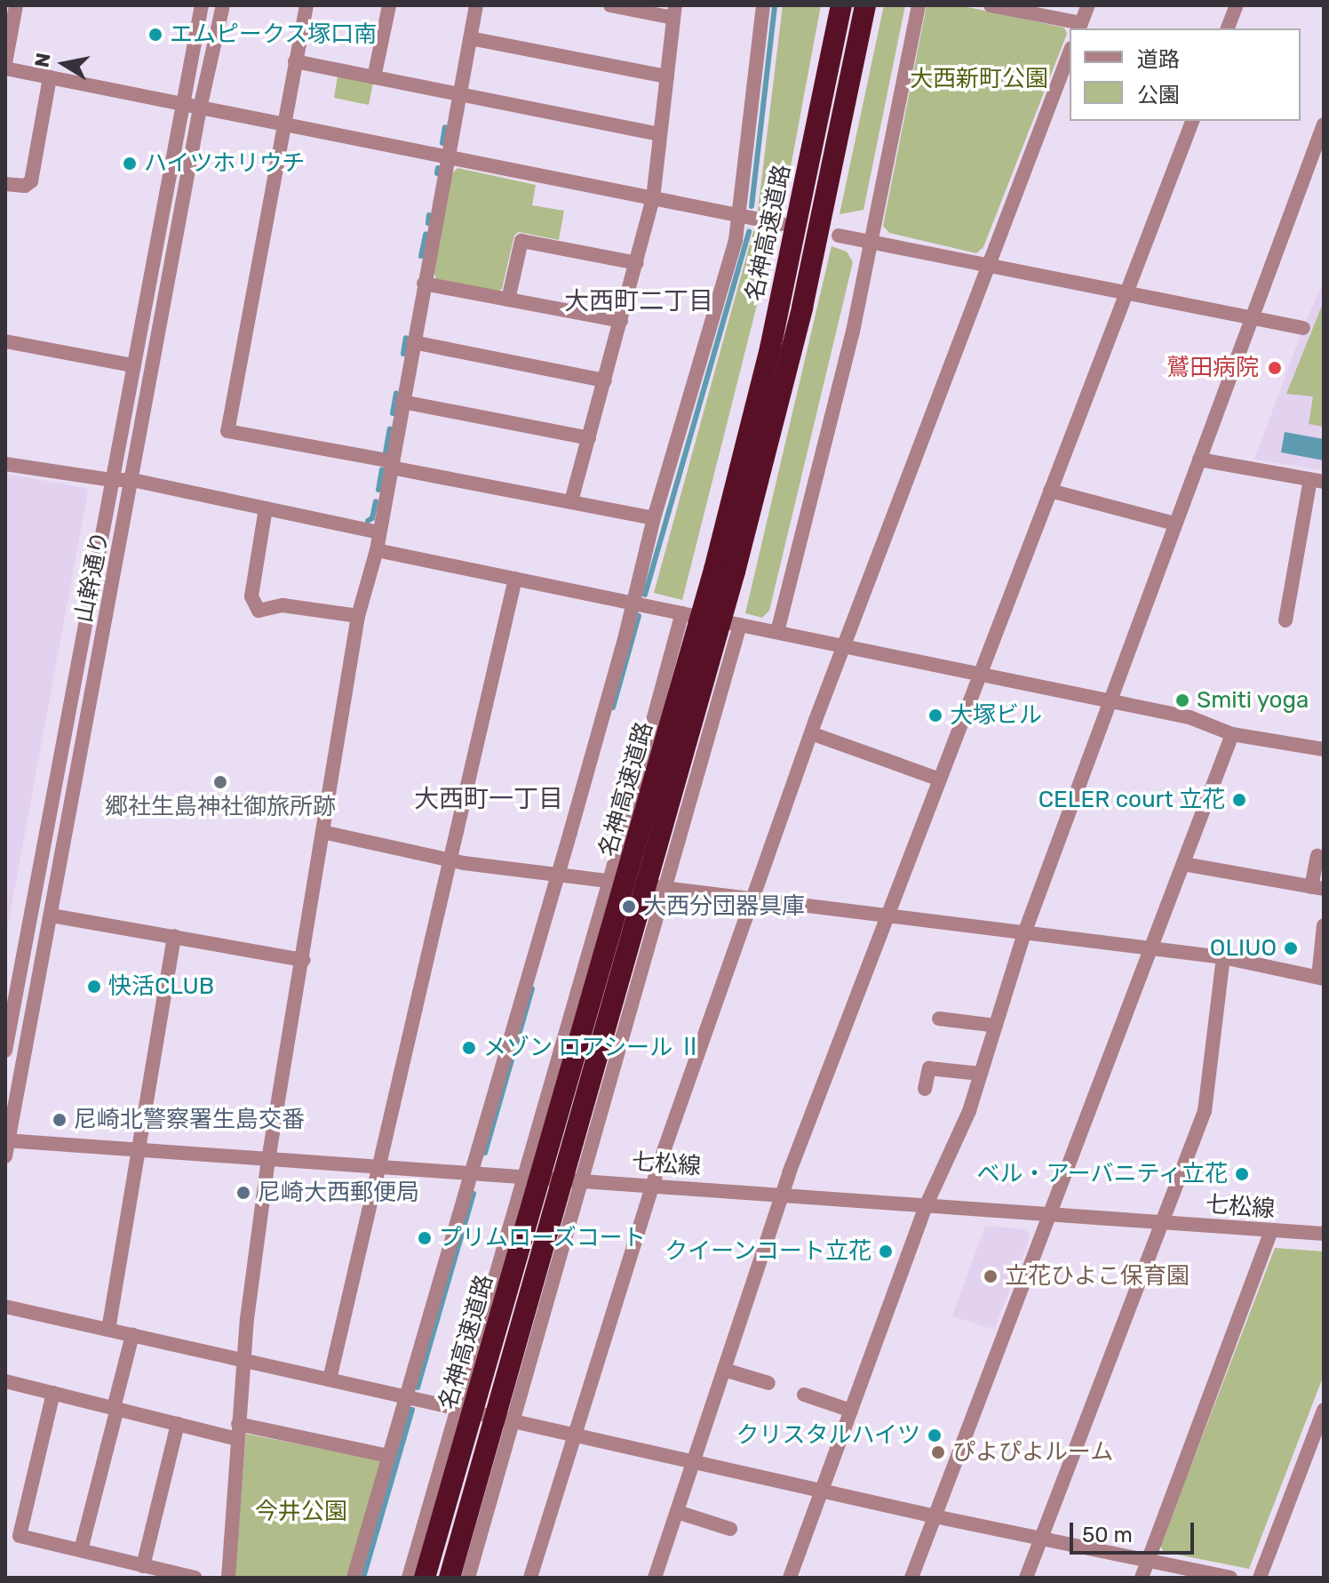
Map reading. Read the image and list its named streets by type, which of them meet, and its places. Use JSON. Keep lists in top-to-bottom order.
{
  "streets": {
    "highway": ["名神高速道路"],
    "street": ["山幹通り", "七松線"]
  },
  "crossings": [
    ["山幹通り", "七松線"]
  ],
  "districts": ["大西町二丁目", "大西町一丁目"],
  "parks": ["大西新町公園", "今井公園"],
  "places": [
    "エムピークス塚口南",
    "ハイツホリウチ",
    "鷲田病院",
    "Smiti yoga",
    "大塚ビル",
    "郷社生島神社御旅所跡",
    "CELER court 立花",
    "大西分団器具庫",
    "OLIUO",
    "快活CLUB",
    "メゾン ロアシール Ⅱ",
    "尼崎北警察署生島交番",
    "ベル・アーバニティ立花",
    "尼崎大西郵便局",
    "プリムローズコート",
    "クイーンコート立花",
    "立花ひよこ保育園",
    "クリスタルハイツ",
    "ぴよぴよルーム"
  ],
  "legend": ["道路", "公園"],
  "scale_bar": "50 m",
  "north": "left"
}
